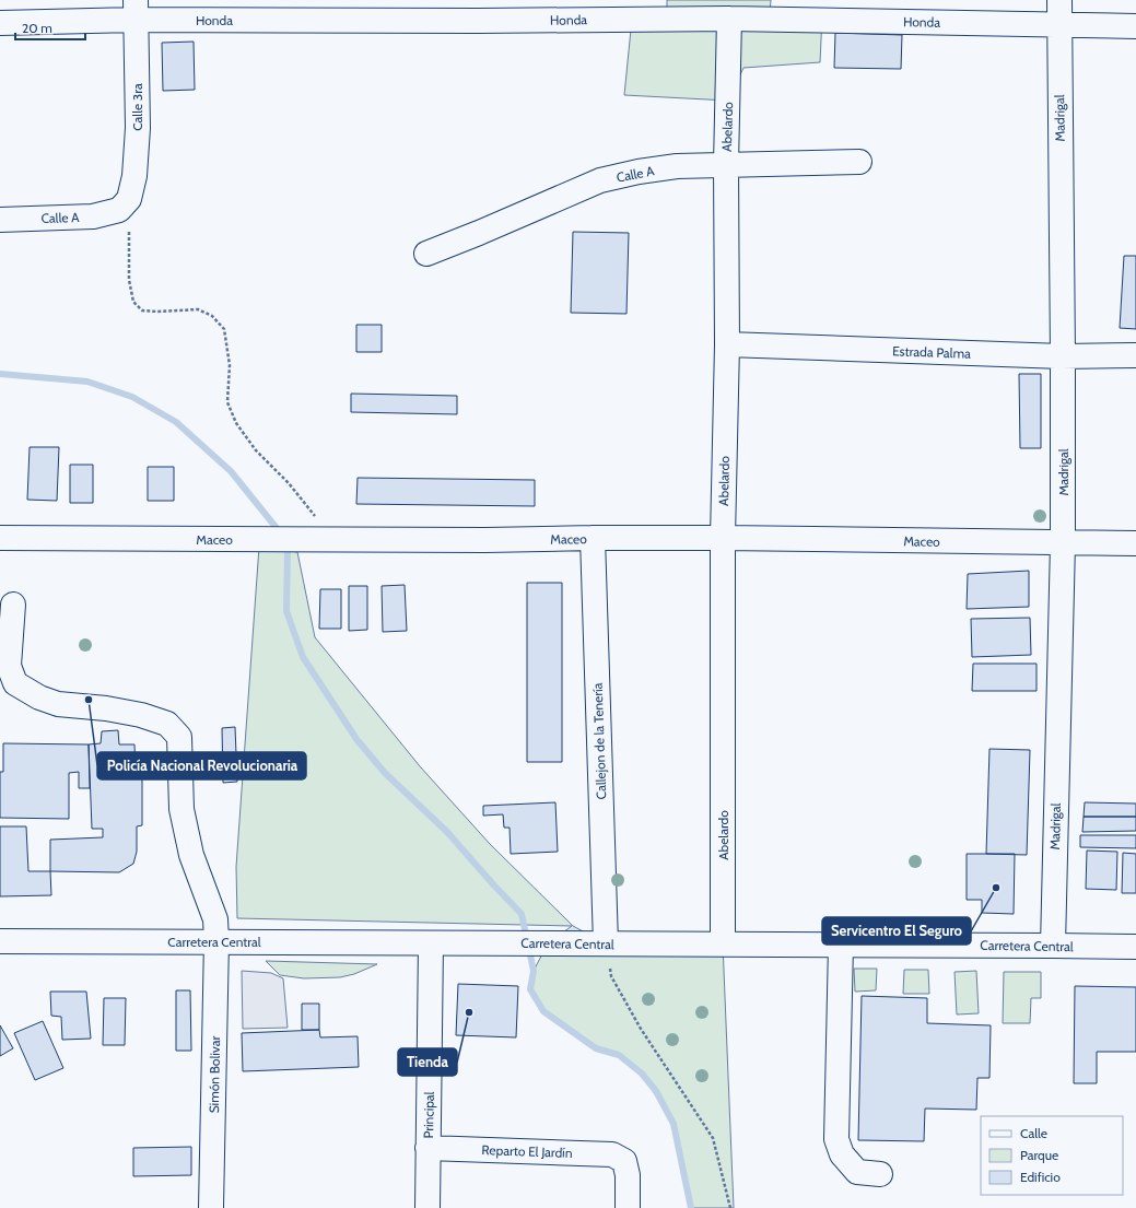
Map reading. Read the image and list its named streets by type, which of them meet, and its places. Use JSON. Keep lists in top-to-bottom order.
{
  "streets": {
    "main road": [
      "Honda",
      "Calle 3ra",
      "Madrigal",
      "Abelardo",
      "Calle A",
      "Estrada Palma",
      "Maceo",
      "Callejon de la Tenería",
      "Carretera Central",
      "Simón Bolivar",
      "Principal",
      "Reparto El Jardín"
    ]
  },
  "crossings": [
    ["Honda", "Calle 3ra"],
    ["Honda", "Madrigal"],
    ["Honda", "Abelardo"],
    ["Calle 3ra", "Calle A"],
    ["Madrigal", "Estrada Palma"],
    ["Madrigal", "Maceo"],
    ["Madrigal", "Carretera Central"],
    ["Abelardo", "Calle A"],
    ["Abelardo", "Estrada Palma"],
    ["Abelardo", "Maceo"],
    ["Abelardo", "Carretera Central"],
    ["Maceo", "Callejon de la Tenería"],
    ["Callejon de la Tenería", "Carretera Central"],
    ["Carretera Central", "Simón Bolivar"],
    ["Carretera Central", "Principal"],
    ["Principal", "Reparto El Jardín"]
  ],
  "places": ["Policía Nacional Revolucionaria", "Servicentro El Seguro", "Tienda"],
  "legend": ["Calle", "Parque", "Edificio"],
  "scale_bar": "20 m"
}
